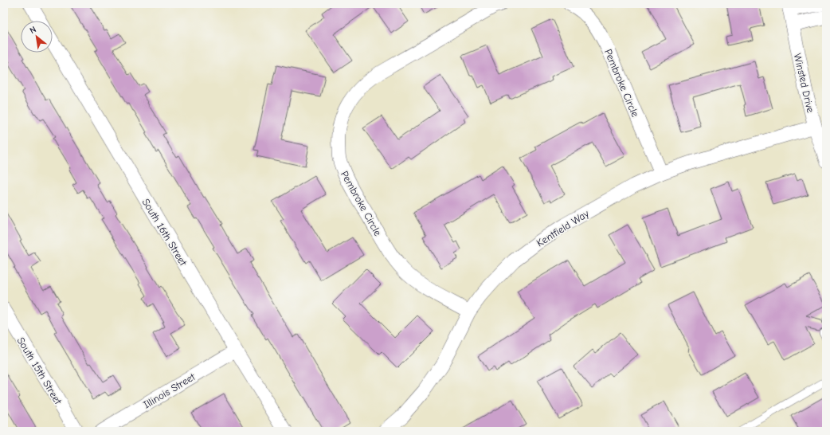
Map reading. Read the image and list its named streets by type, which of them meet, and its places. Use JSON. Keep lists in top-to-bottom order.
{
  "streets": {
    "street": [
      "Pembroke Circle",
      "Winsted Drive",
      "Kentfield Way",
      "South 16th Street",
      "South 15th Street",
      "Illinois Street"
    ]
  },
  "crossings": [
    ["Pembroke Circle", "Kentfield Way"],
    ["Winsted Drive", "Kentfield Way"],
    ["South 16th Street", "Illinois Street"]
  ],
  "north": "top left"
}
